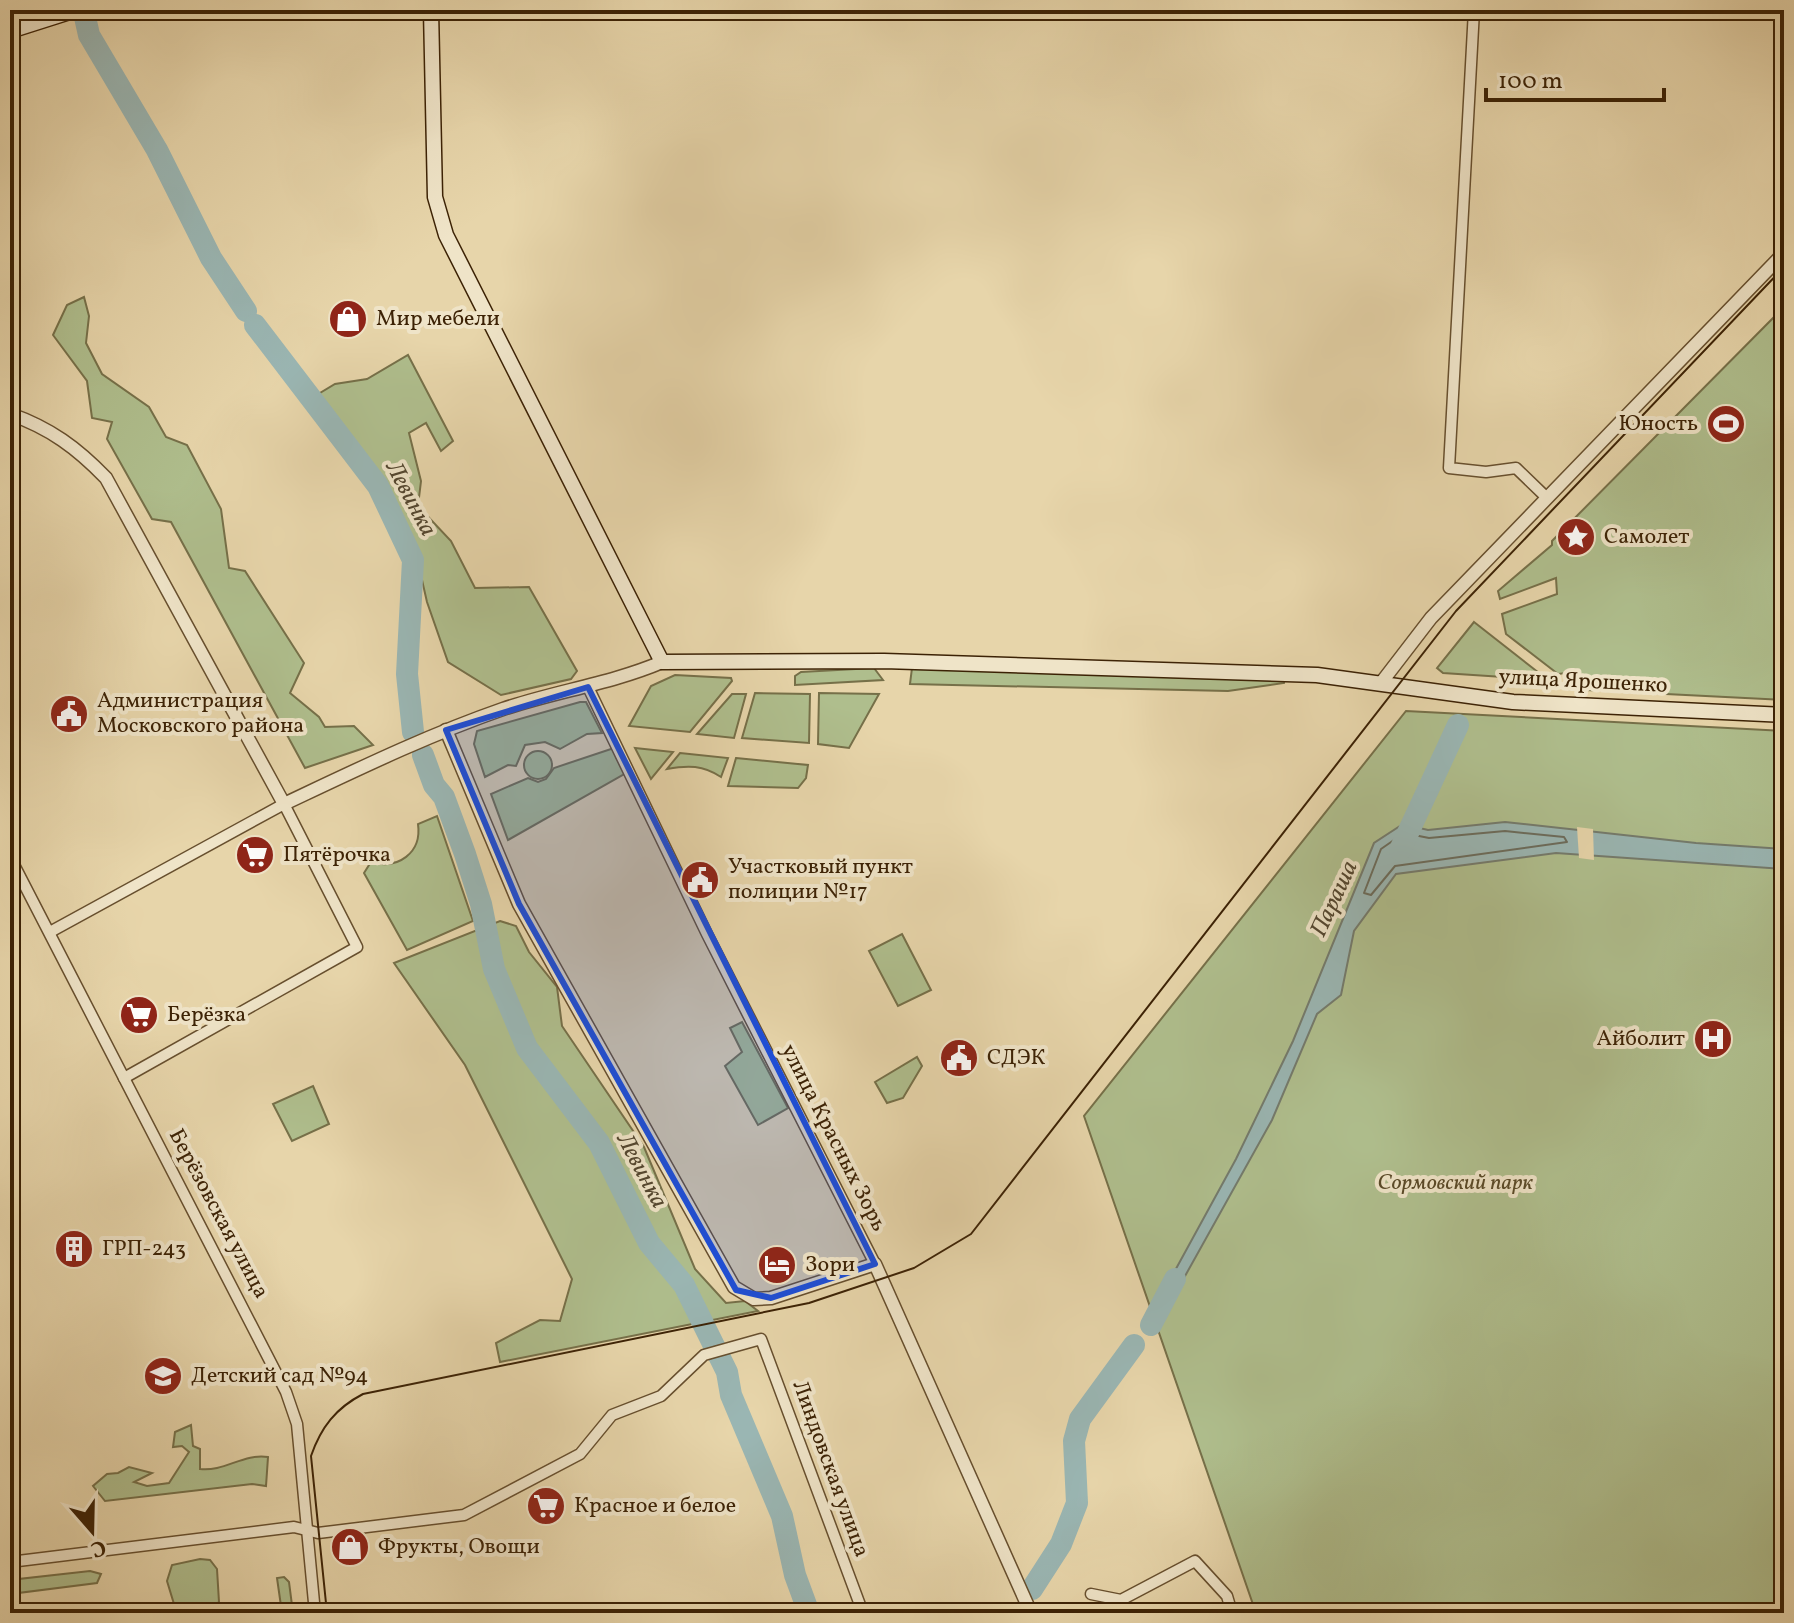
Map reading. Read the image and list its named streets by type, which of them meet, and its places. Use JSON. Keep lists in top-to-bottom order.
{
  "streets": {
    "main road": ["улица Ярошенко"],
    "street": ["улица Красных Зорь", "Берёзовская улица", "Линдовская улица"]
  },
  "crossings": [
    ["Берёзовская улица", "Линдовская улица"]
  ],
  "water": ["Левинка", "Параша"],
  "parks": ["Сормовский парк"],
  "places": {
    "shop": ["Мир мебели", "Фрукты, Овощи"],
    "sports": ["Юность"],
    "place": ["Самолет"],
    "public building": ["Администрация Московского района", "Участковый пункт полиции №17", "СДЭК"],
    "supermarket": ["Пятёрочка", "Берёзка", "Красное и белое"],
    "hospital": ["Айболит"],
    "building": ["ГРП-243"],
    "hotel": ["Зори"],
    "school or university": ["Детский сад №94"]
  },
  "scale_bar": "100 m",
  "north": "bottom"
}
